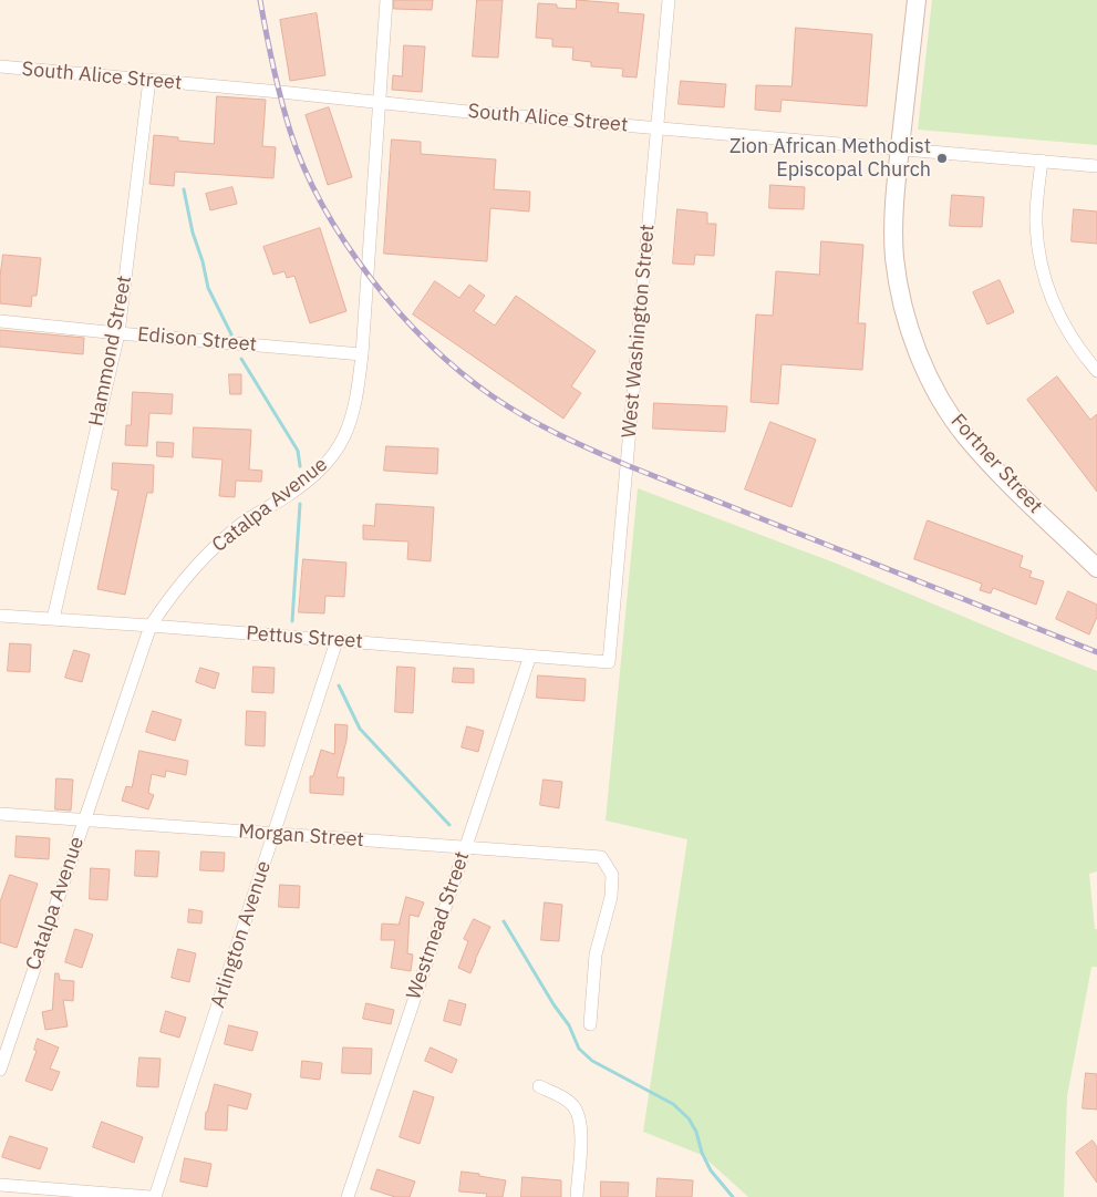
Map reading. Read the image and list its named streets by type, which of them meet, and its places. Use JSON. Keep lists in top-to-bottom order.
{
  "streets": {
    "street": [
      "South Alice Street",
      "West Washington Street",
      "Edison Street",
      "Hammond Street",
      "Fortner Street",
      "Catalpa Avenue",
      "Pettus Street",
      "Morgan Street",
      "Westmead Street",
      "Arlington Avenue"
    ]
  },
  "crossings": [
    ["South Alice Street", "West Washington Street"],
    ["South Alice Street", "Hammond Street"],
    ["South Alice Street", "Fortner Street"],
    ["South Alice Street", "Catalpa Avenue"],
    ["West Washington Street", "Pettus Street"],
    ["Edison Street", "Hammond Street"],
    ["Edison Street", "Catalpa Avenue"],
    ["Hammond Street", "Pettus Street"],
    ["Catalpa Avenue", "Pettus Street"],
    ["Catalpa Avenue", "Morgan Street"],
    ["Pettus Street", "Westmead Street"],
    ["Pettus Street", "Arlington Avenue"],
    ["Morgan Street", "Westmead Street"],
    ["Morgan Street", "Arlington Avenue"]
  ],
  "places": ["Zion African Methodist Episcopal Church"]
}
